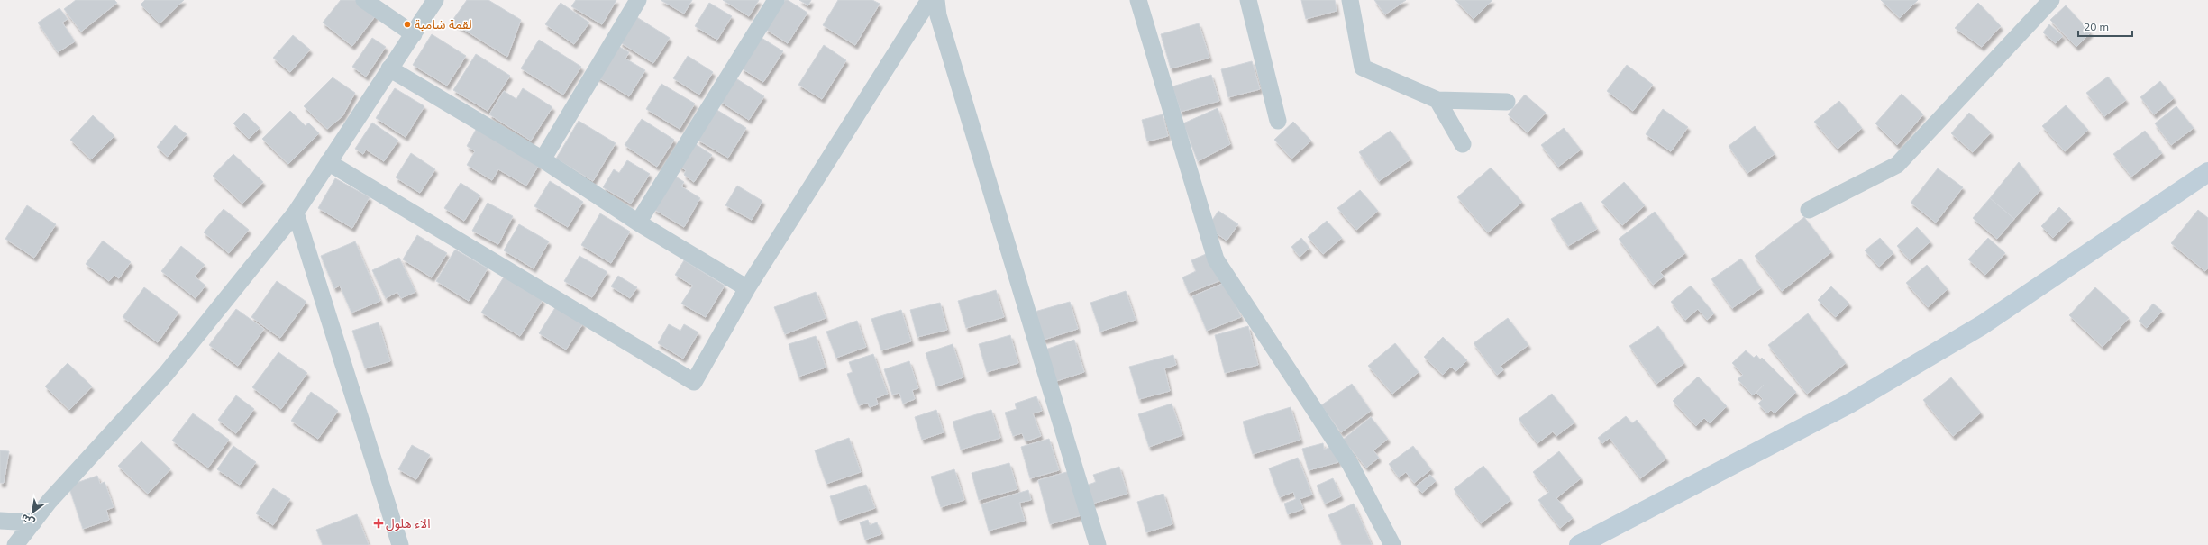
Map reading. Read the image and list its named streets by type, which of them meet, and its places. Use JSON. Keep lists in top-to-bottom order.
{
  "places": {
    "other": ["لقمة شامية"],
    "health": ["الاء هلول"]
  },
  "scale_bar": "20 m",
  "north": "bottom left"
}
